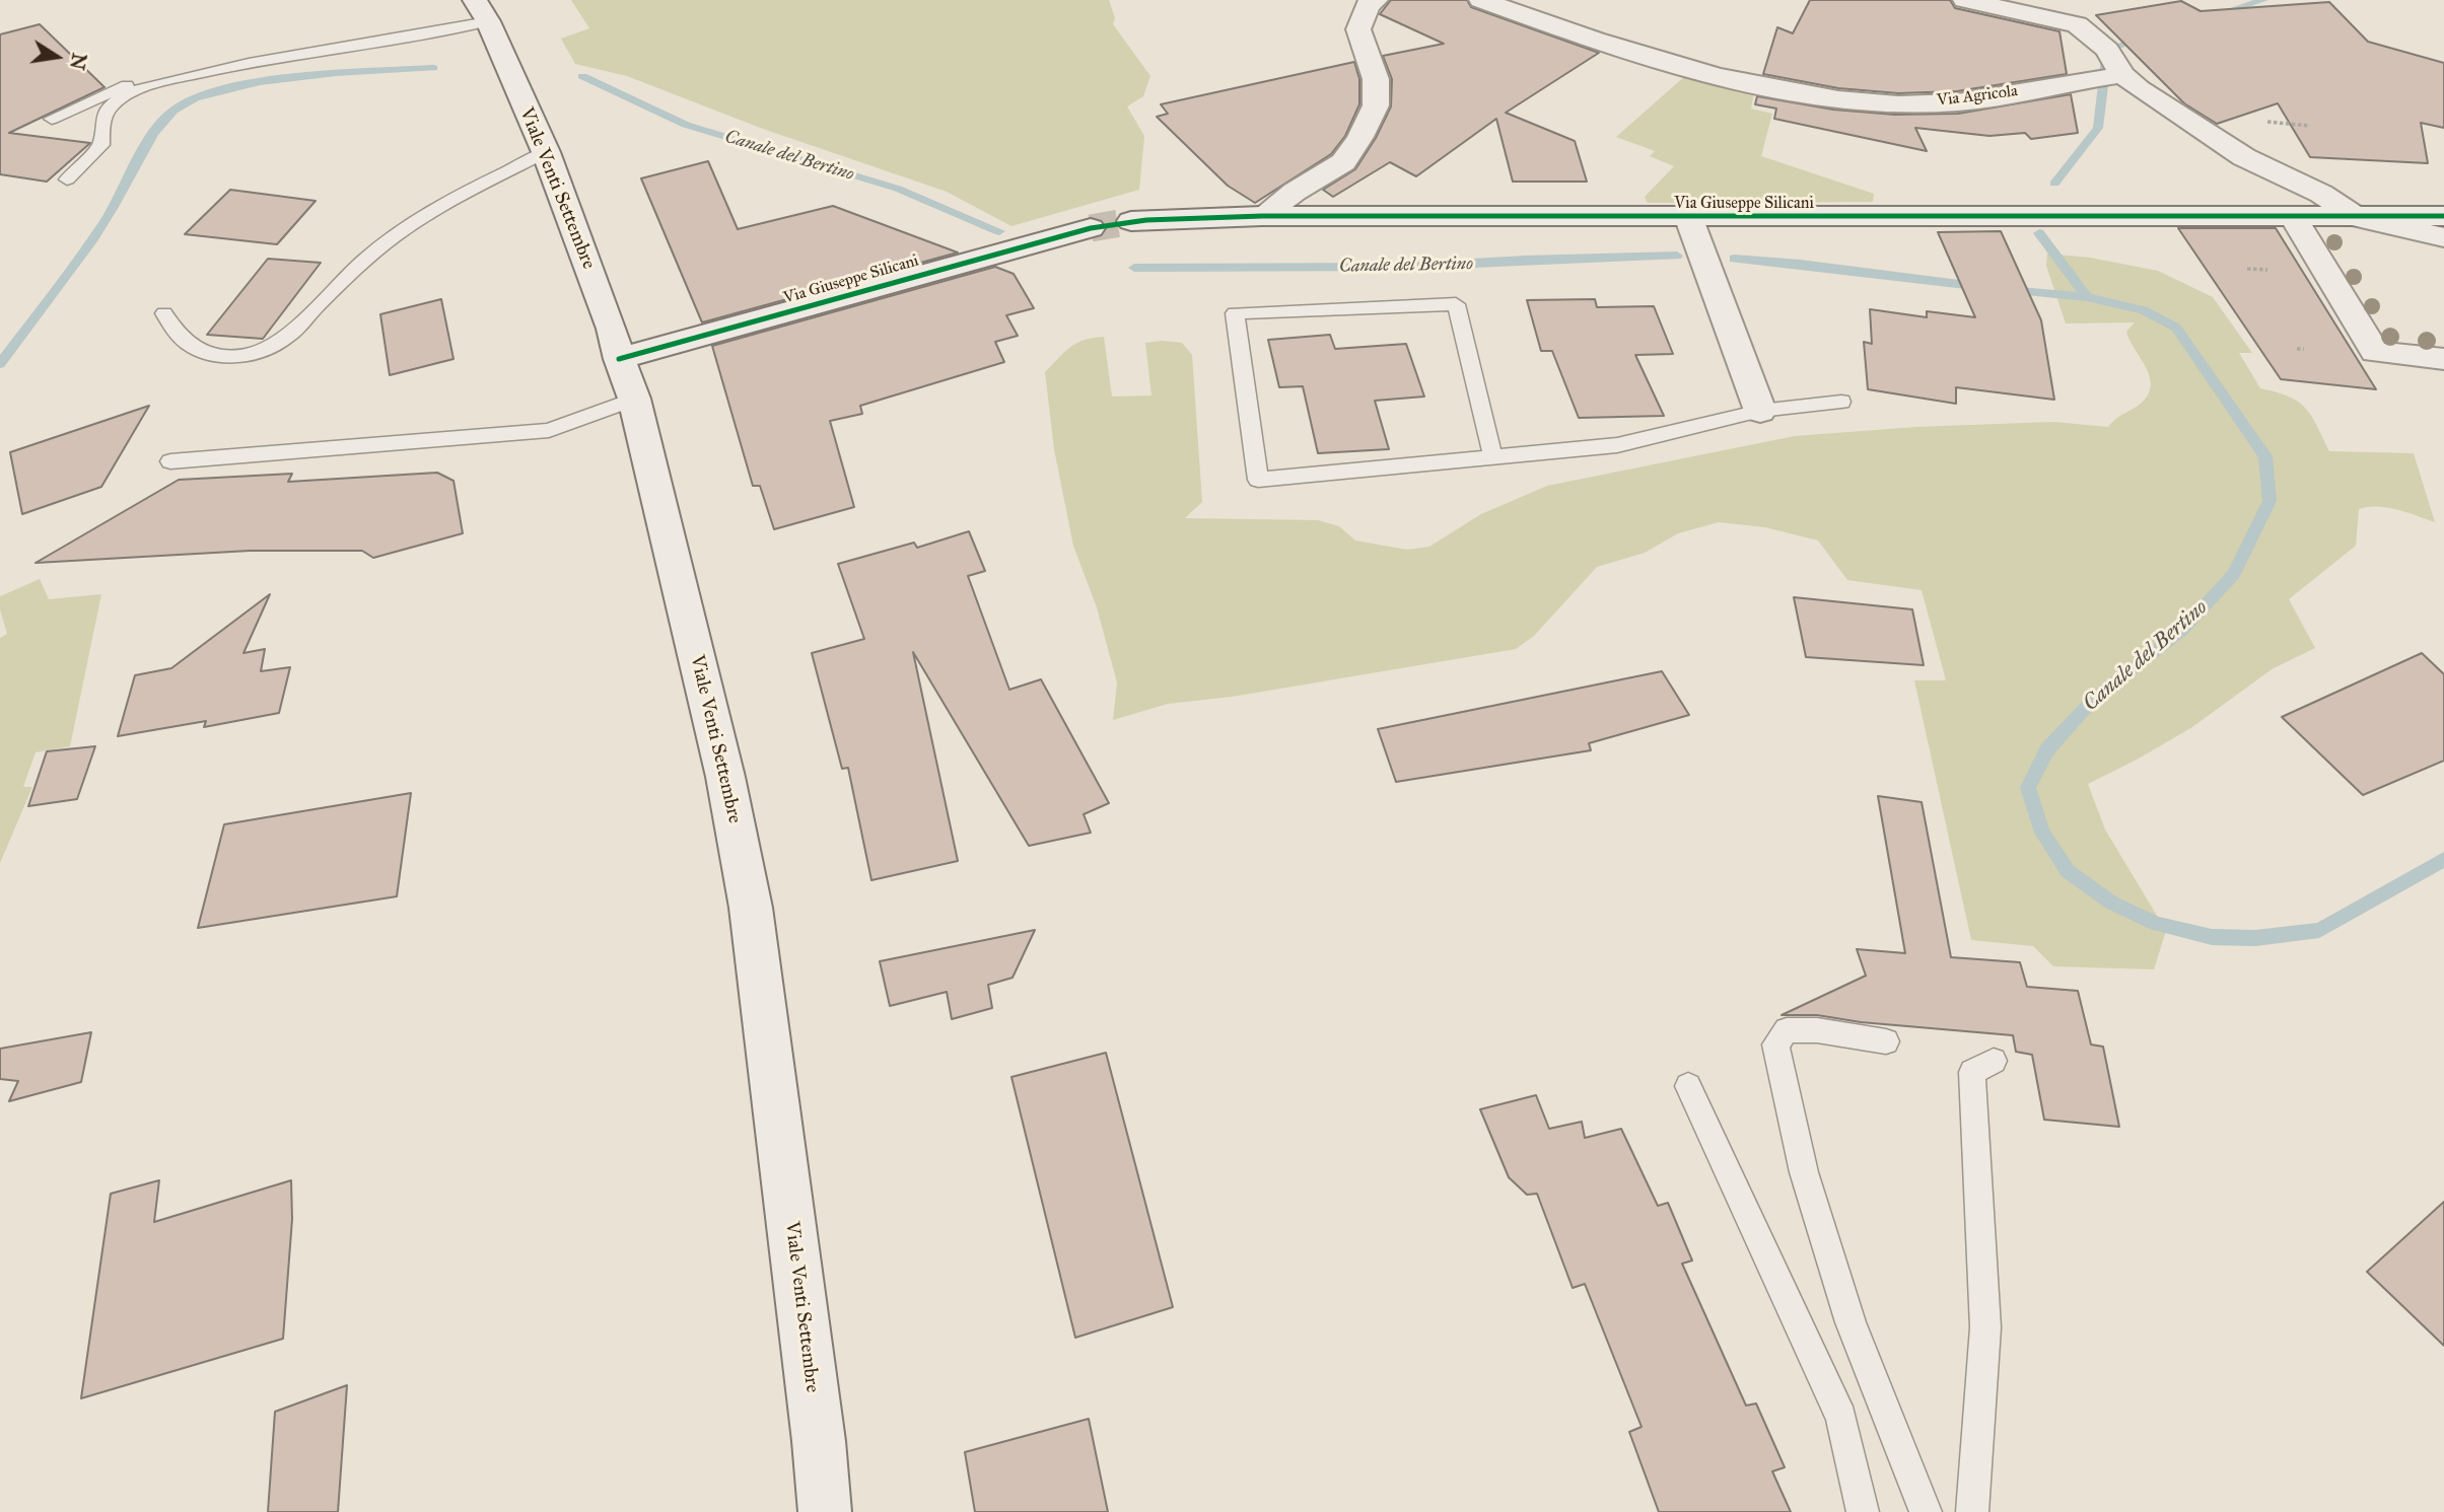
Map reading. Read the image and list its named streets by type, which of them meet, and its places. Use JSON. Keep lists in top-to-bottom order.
{
  "streets": {
    "street": ["Via Agricola", "Viale Venti Settembre", "Via Giuseppe Silicani"]
  },
  "crossings": [
    ["Viale Venti Settembre", "Via Giuseppe Silicani"]
  ],
  "water": ["Canale del Bertino"],
  "north": "right"
}
